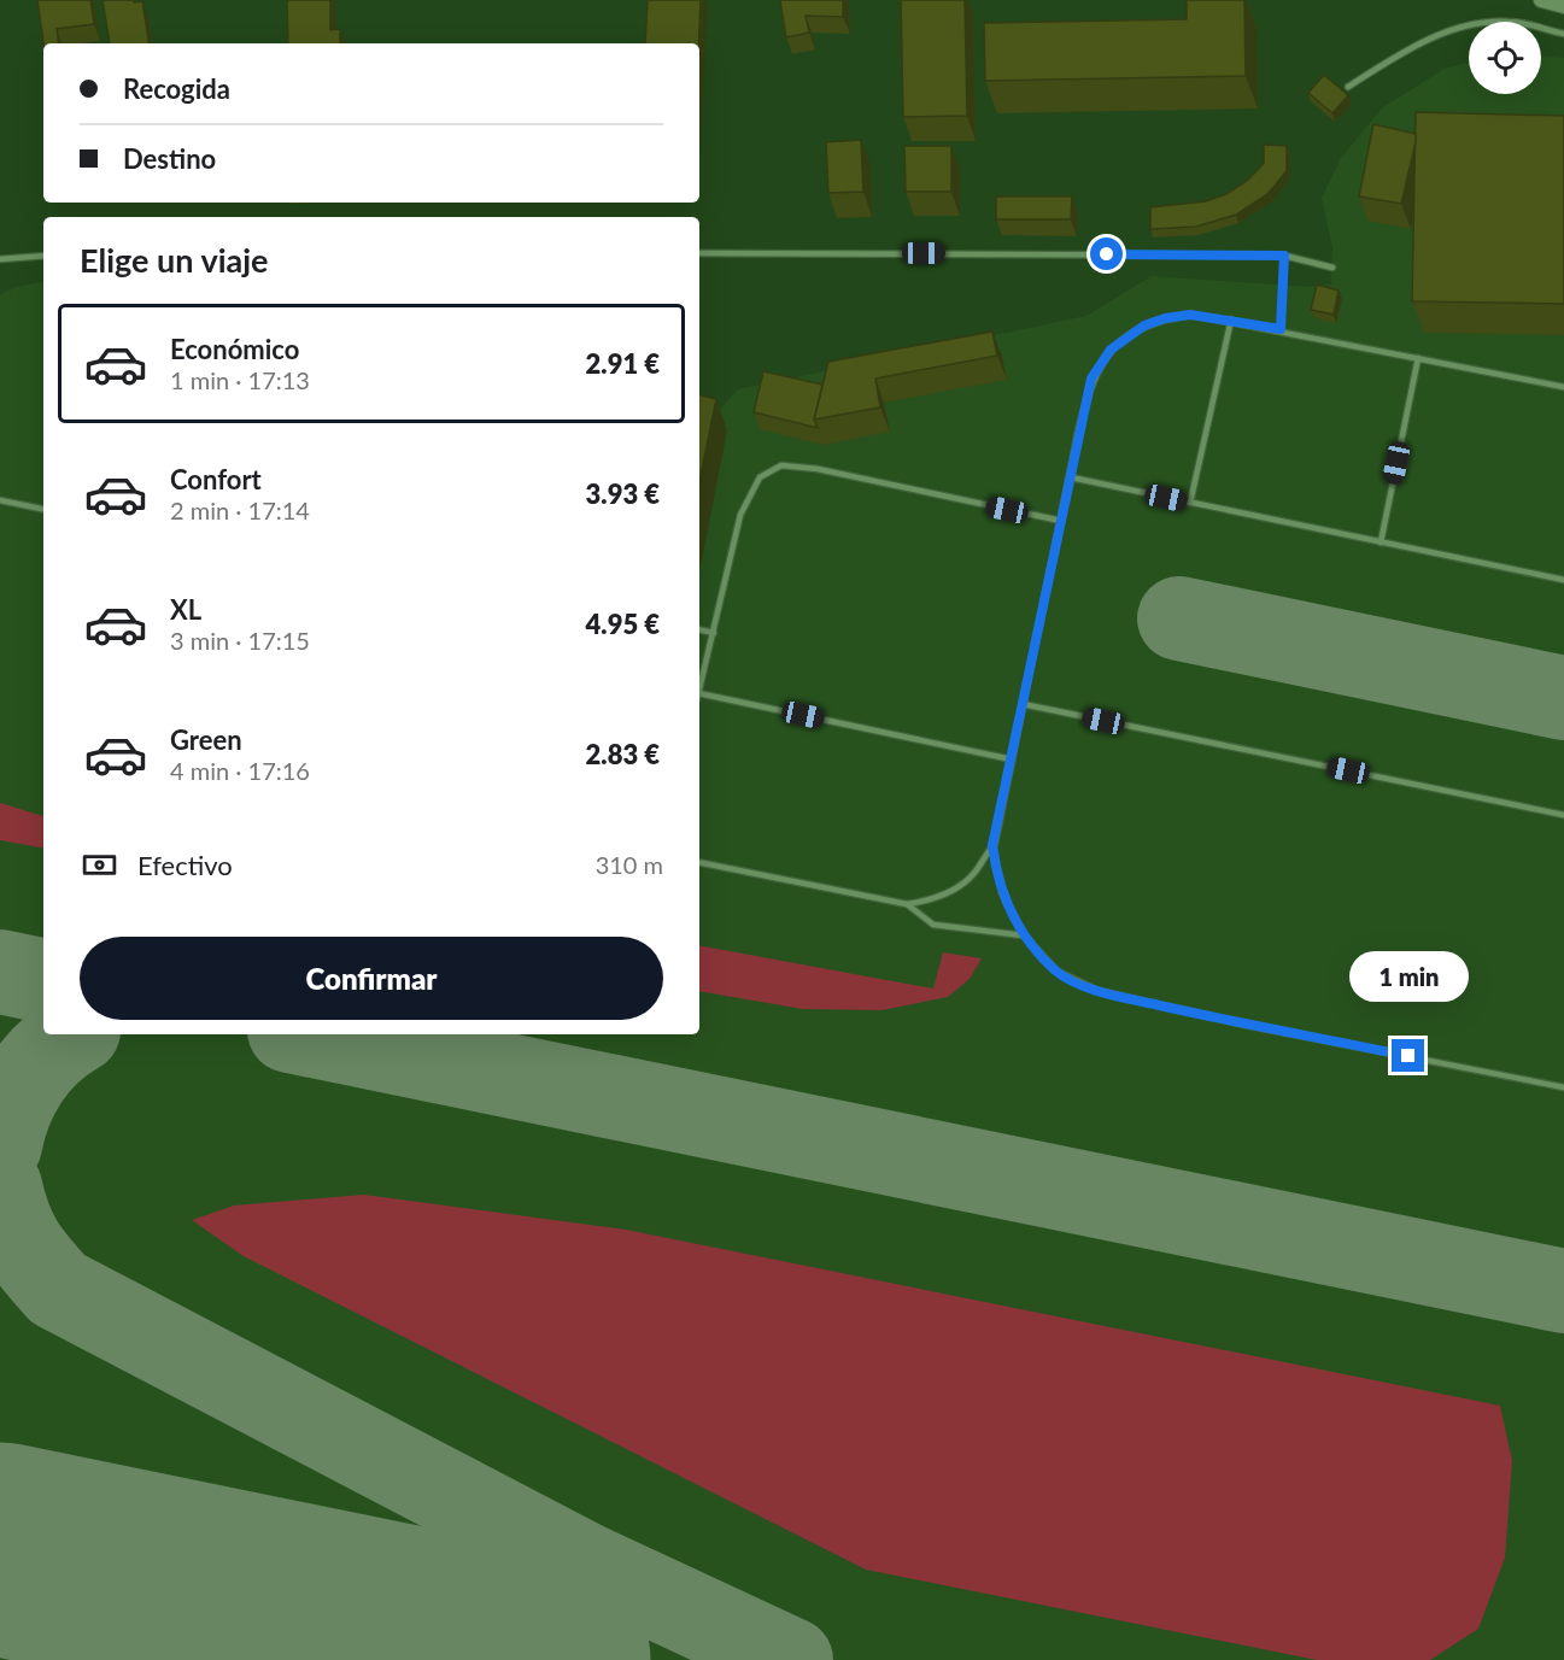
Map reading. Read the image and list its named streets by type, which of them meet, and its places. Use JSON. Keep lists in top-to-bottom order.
{
  "page": {
    "banner": ["Recogida", "Destino"],
    "heading": "Elige un viaje",
    "list": [
      {
        "name": "Económico",
        "note": "1 min · 17:13",
        "value": "2.91 €"
      },
      {
        "name": "Confort",
        "note": "2 min · 17:14",
        "value": "3.93 €"
      },
      {
        "name": "XL",
        "note": "3 min · 17:15",
        "value": "4.95 €"
      },
      {
        "name": "Green",
        "note": "4 min · 17:16",
        "value": "2.83 €"
      }
    ],
    "pay": ["Efectivo", "310 m"],
    "buttons": "Confirmar",
    "bubble": "1 min"
  }
}
